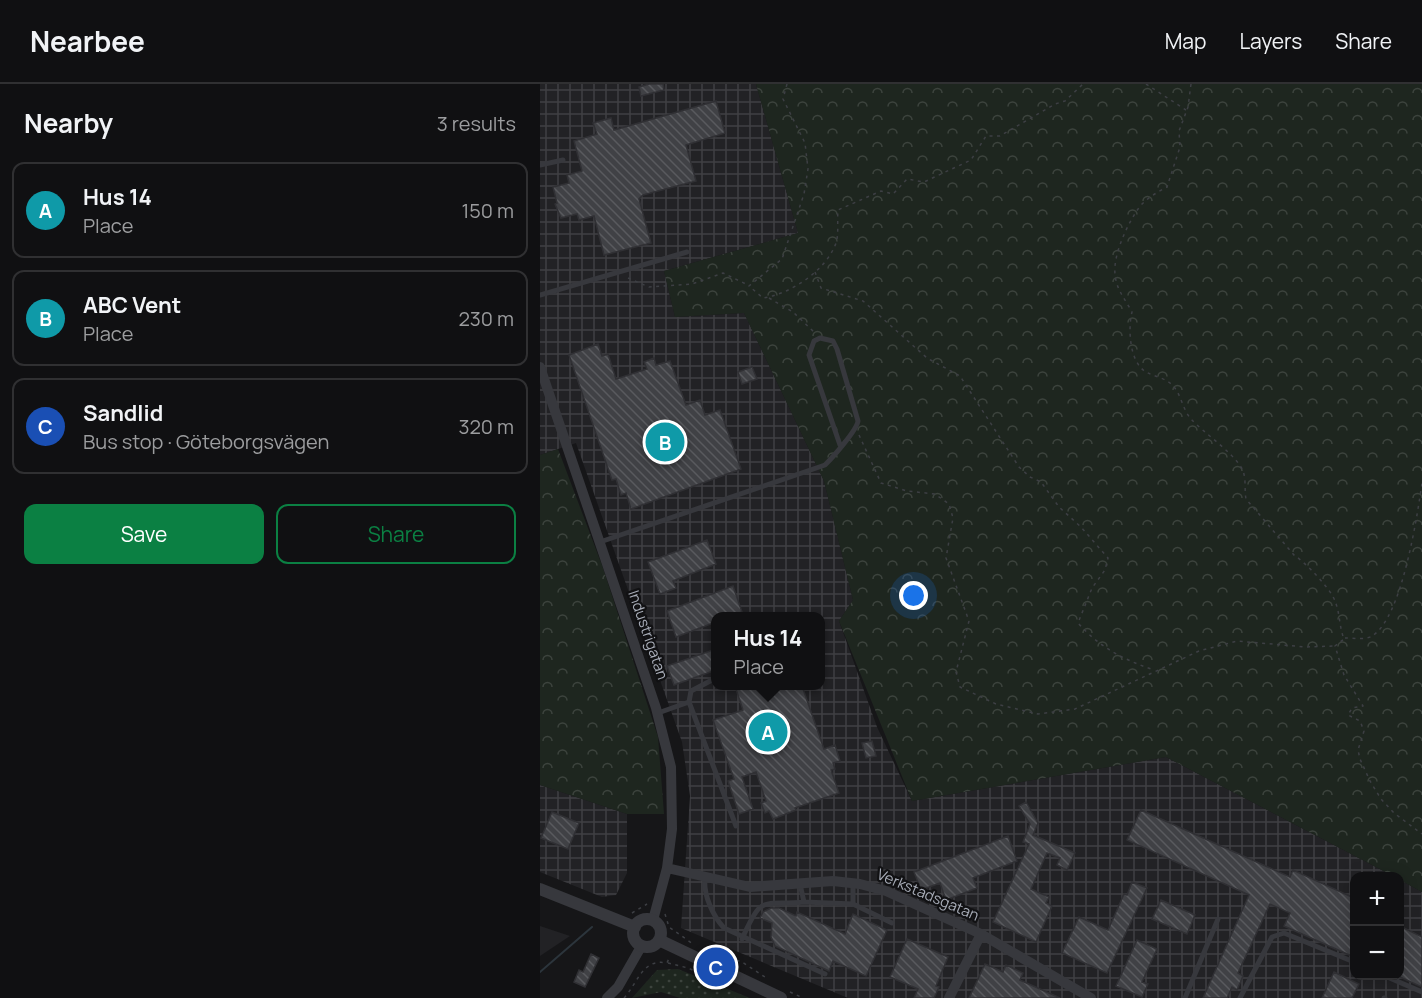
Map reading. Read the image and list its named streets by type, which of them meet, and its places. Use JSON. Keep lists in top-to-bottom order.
{
  "streets": {
    "street": ["Industrigatan", "Verkstadsgatan"]
  },
  "crossings": [
    ["Industrigatan", "Verkstadsgatan"]
  ],
  "page": {
    "header": "Nearbee",
    "nav": ["Map", "Layers", "Share"],
    "heading": ["Nearby", "3 results"],
    "list": [
      {
        "mark": "A",
        "name": "Hus 14",
        "note": "Place",
        "value": "150 m"
      },
      {
        "mark": "B",
        "name": "ABC Vent",
        "note": "Place",
        "value": "230 m"
      },
      {
        "mark": "C",
        "name": "Sandlid",
        "note": "Bus stop · Göteborgsvägen",
        "value": "320 m"
      }
    ],
    "pins": ["B", "A", "C"],
    "buttons": ["Save", "Share"],
    "popup": ["Hus 14", "Place"],
    "map_buttons": ["+", "−"]
  }
}
